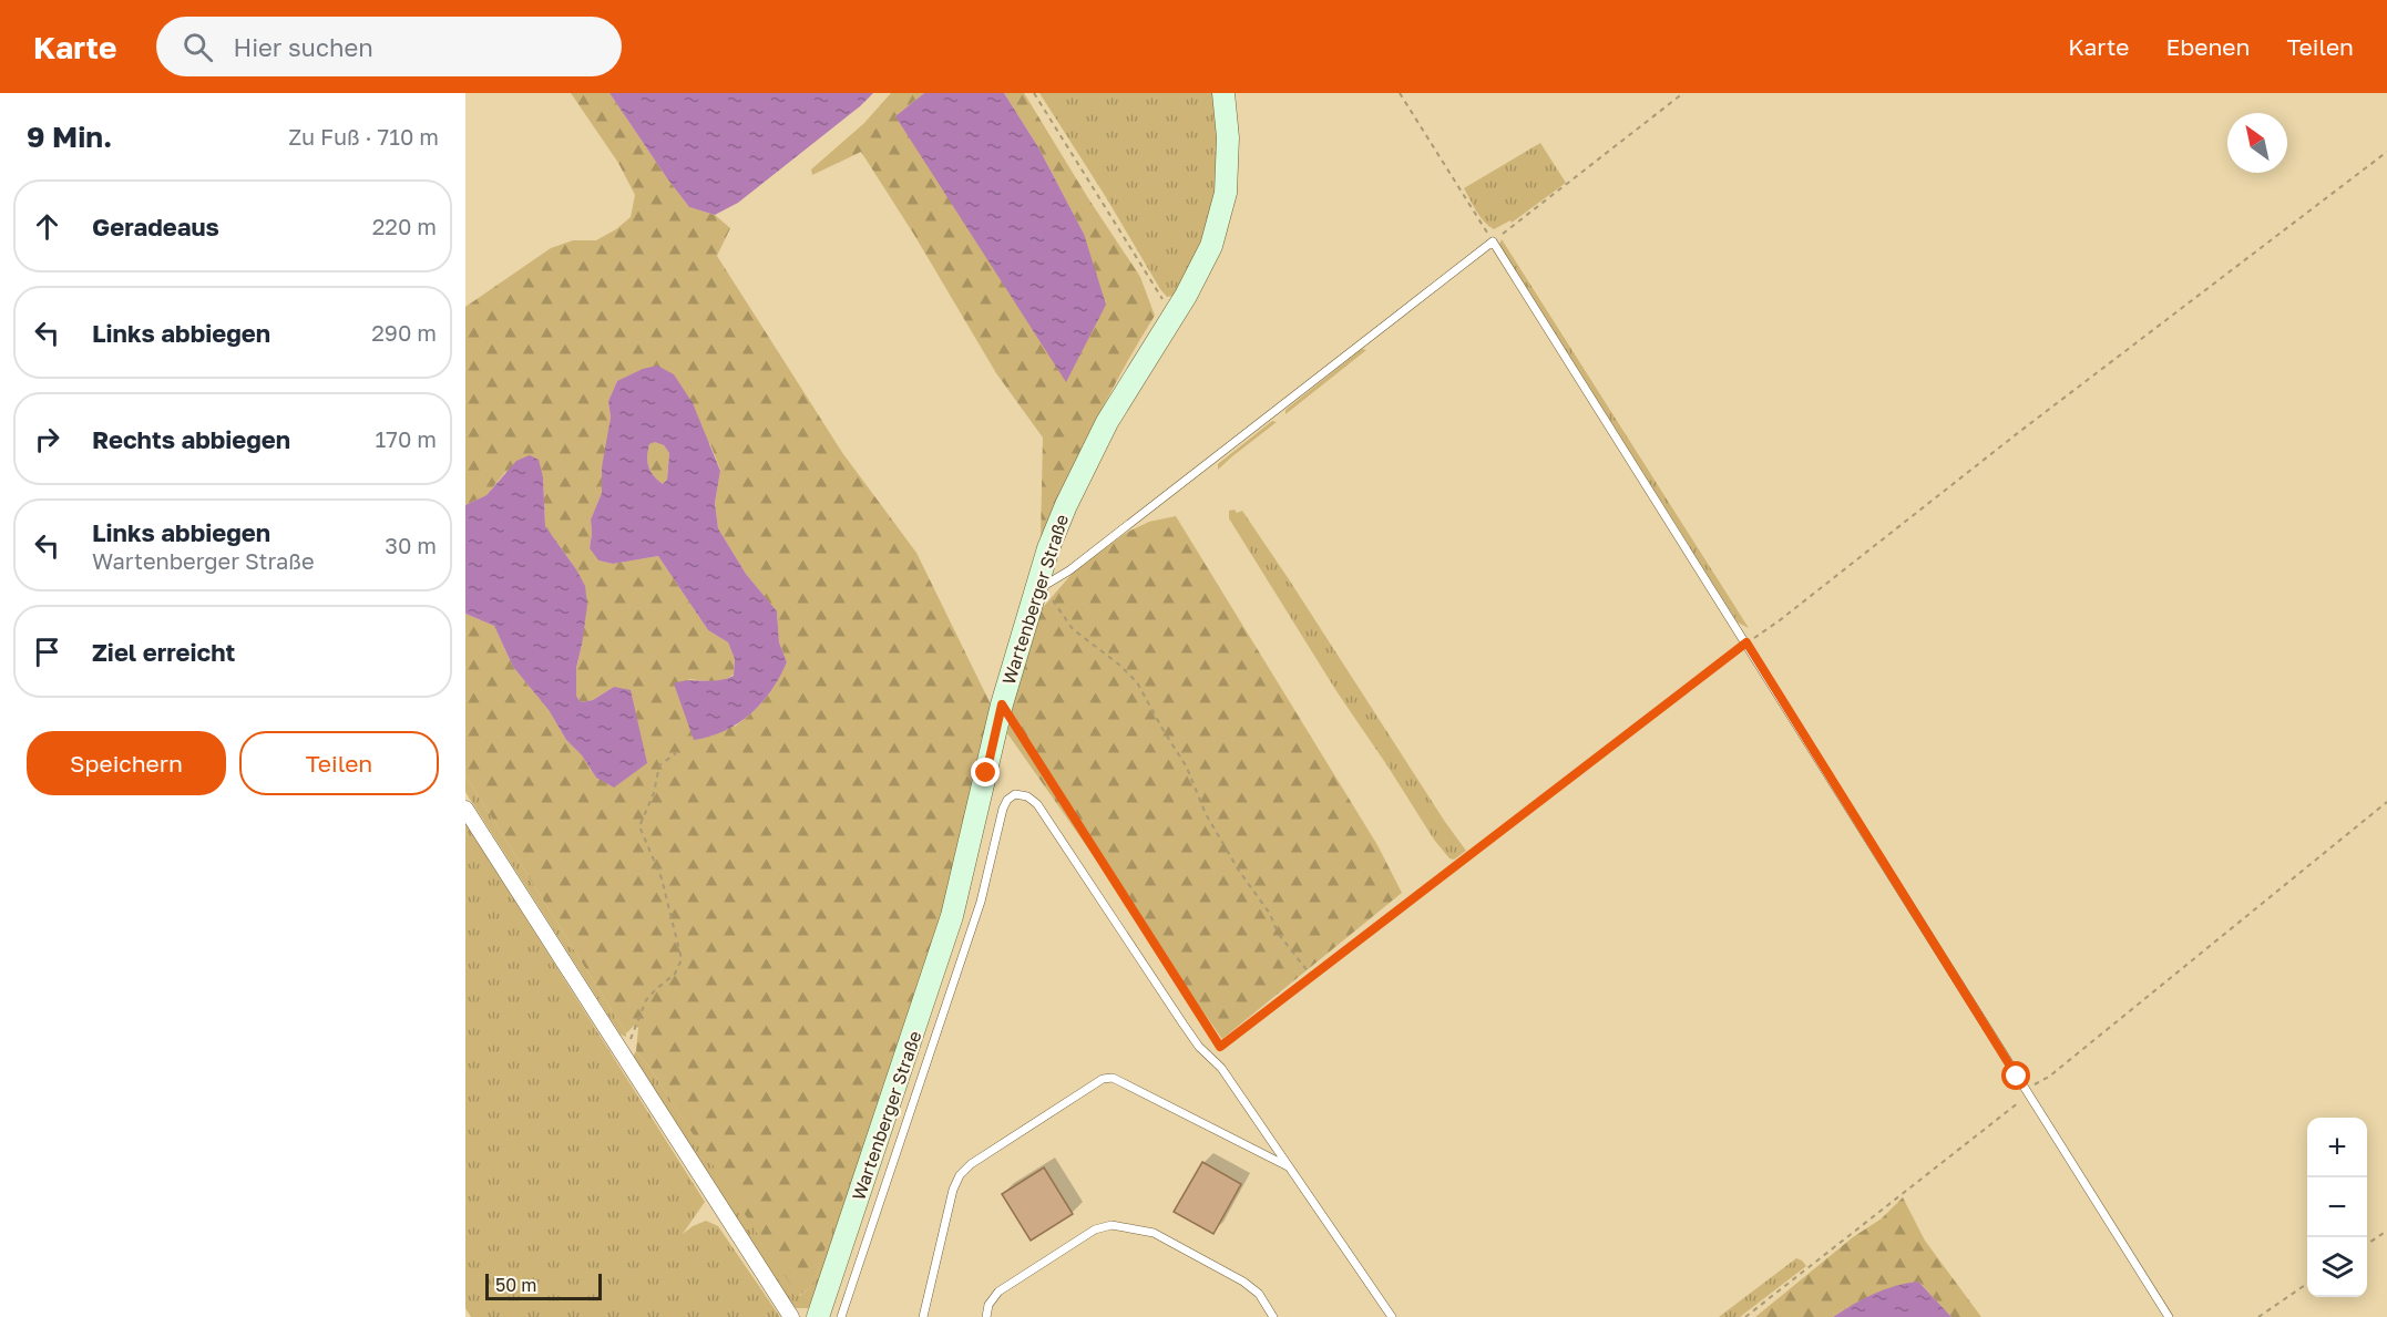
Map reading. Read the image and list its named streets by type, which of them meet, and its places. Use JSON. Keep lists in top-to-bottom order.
{
  "streets": {
    "main road": ["Wartenberger Straße"]
  },
  "scale_bar": "50 m",
  "north": "top left",
  "page": {
    "header": "Karte",
    "search": "Hier suchen",
    "nav": ["Karte", "Ebenen", "Teilen"],
    "heading": ["9 Min.", "Zu Fuß · 710 m"],
    "list": [
      ["Geradeaus", "220 m"],
      ["Links abbiegen", "290 m"],
      ["Rechts abbiegen", "170 m"],
      ["Links abbiegen", "Wartenberger Straße", "30 m"],
      "Ziel erreicht"
    ],
    "buttons": ["Speichern", "Teilen"],
    "map_buttons": ["+", "−"],
    "scale": "50 m"
  }
}
